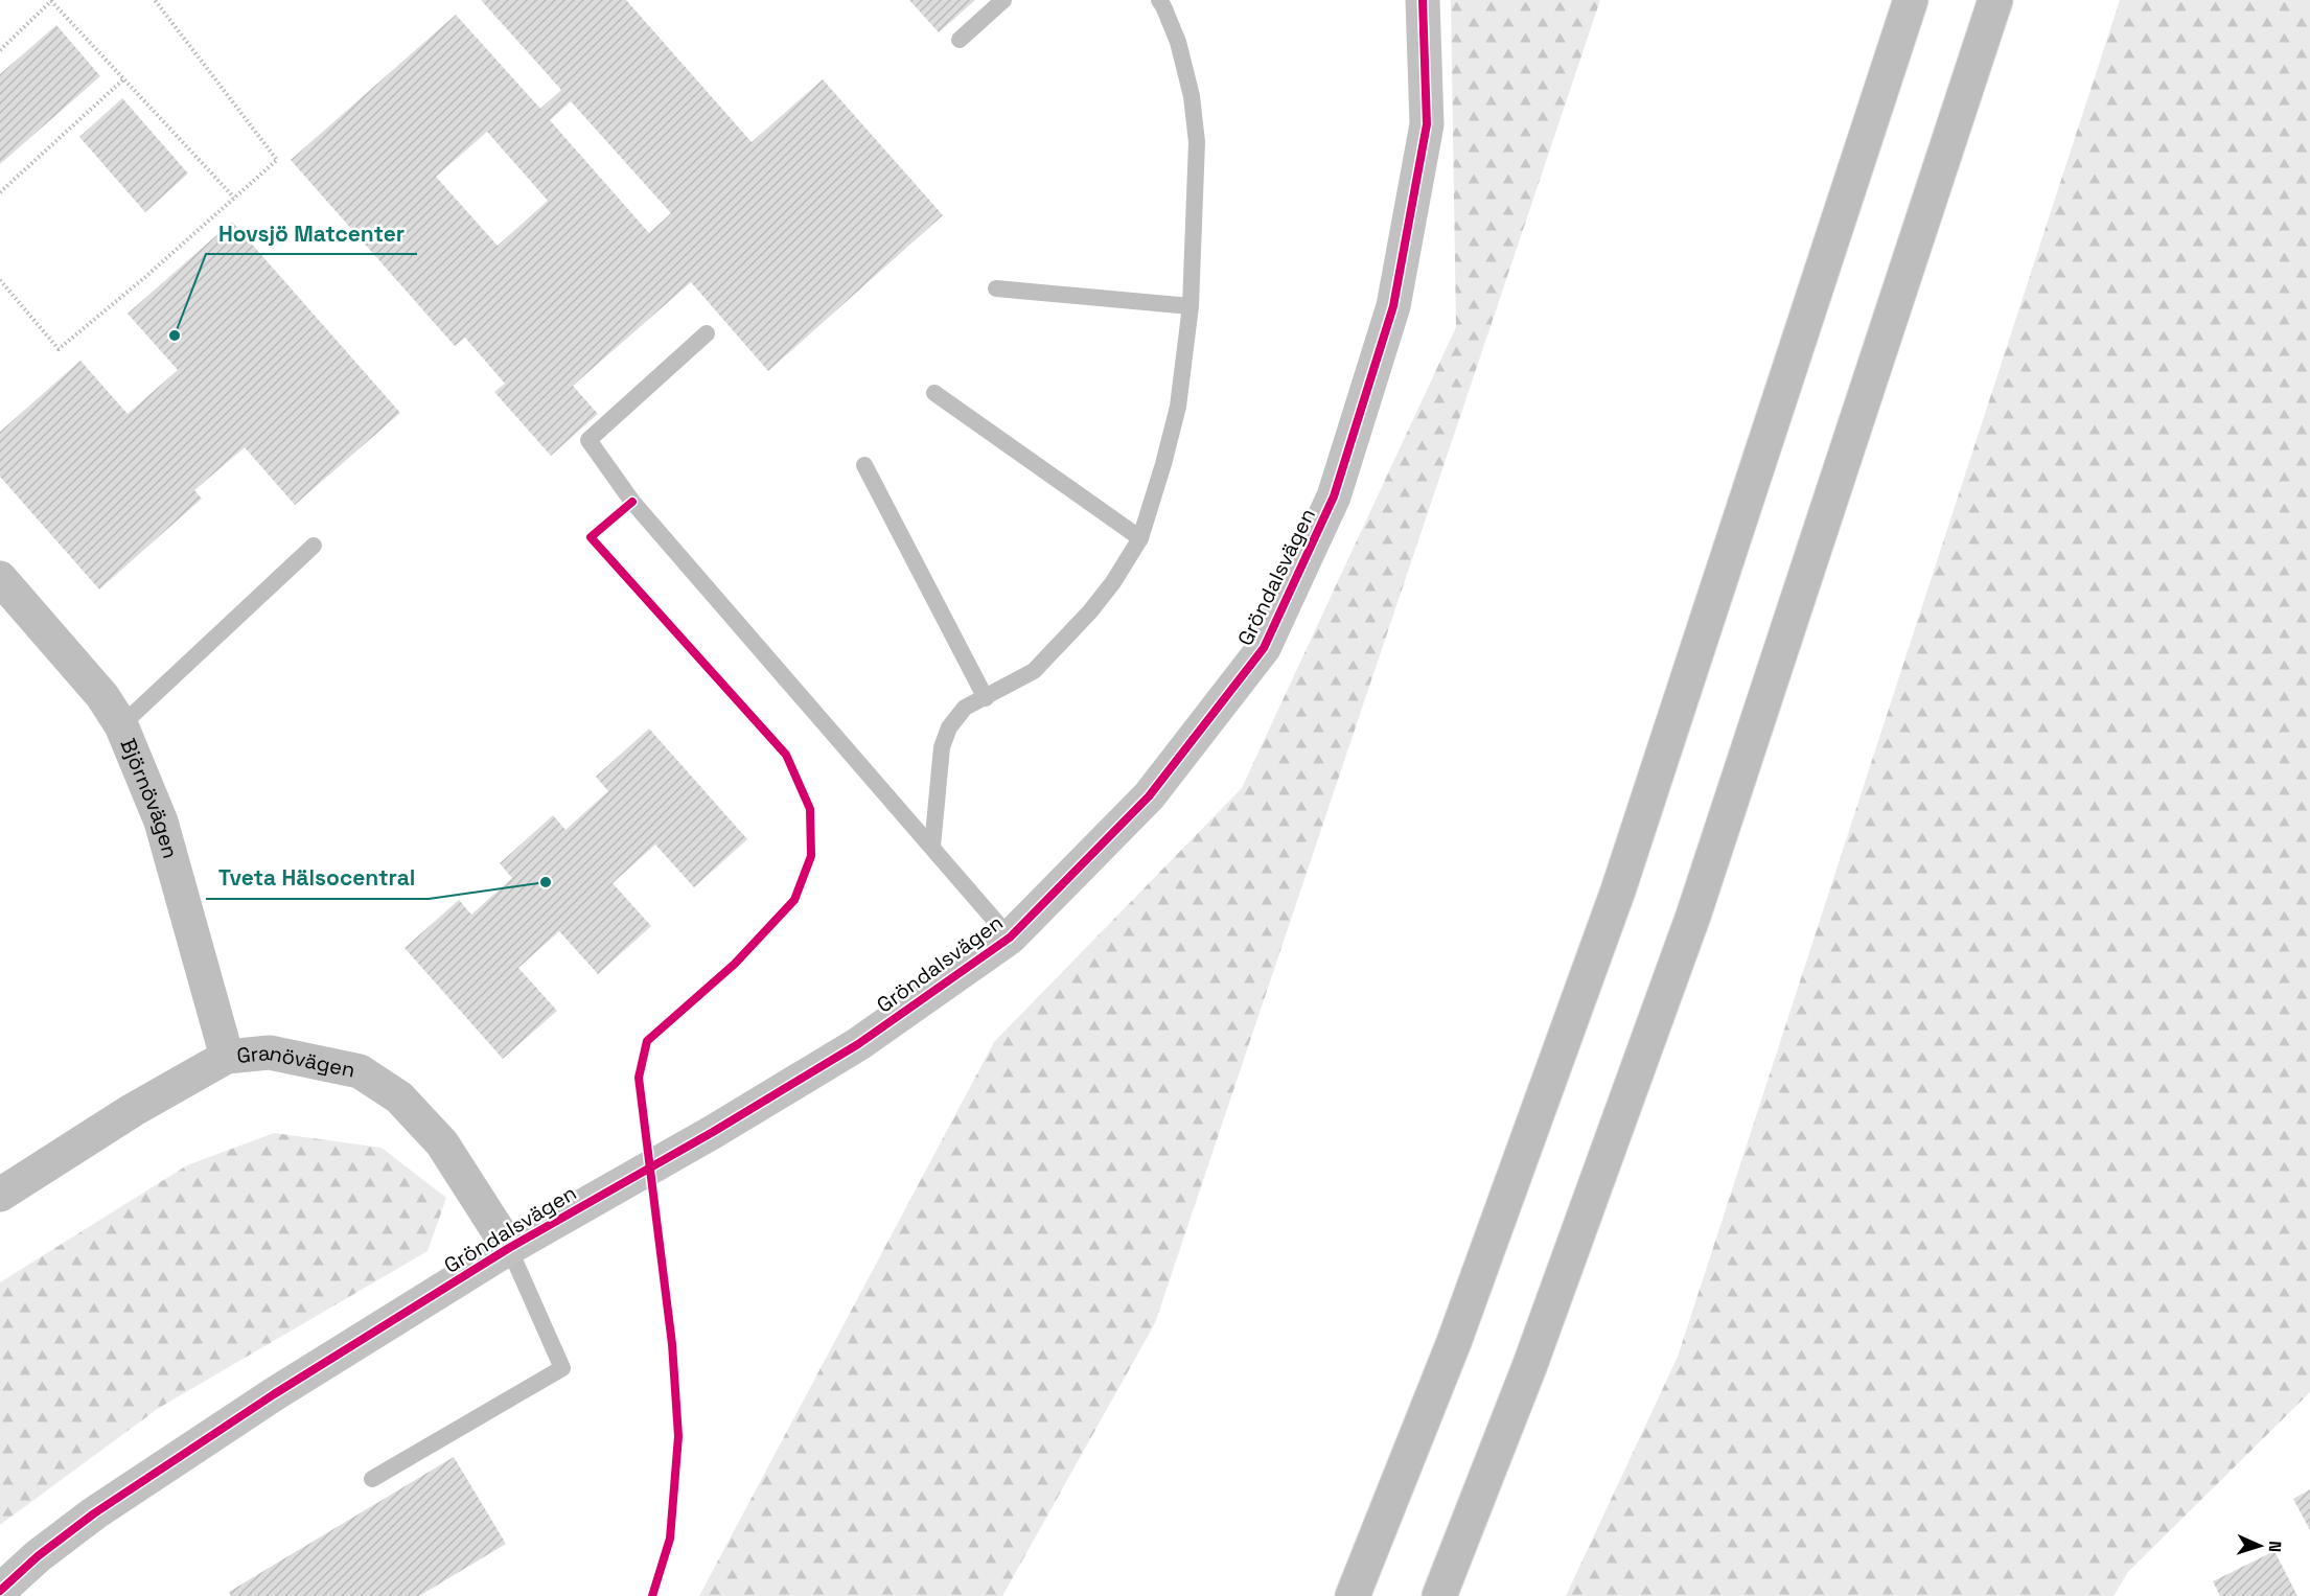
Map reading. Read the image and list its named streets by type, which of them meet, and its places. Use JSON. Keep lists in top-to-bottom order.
{
  "streets": {
    "street": ["Gröndalsvägen", "Björnövägen", "Granövägen"]
  },
  "crossings": [
    ["Gröndalsvägen", "Granövägen"],
    ["Björnövägen", "Granövägen"]
  ],
  "places": ["Hovsjö Matcenter", "Tveta Hälsocentral"],
  "north": "right"
}
